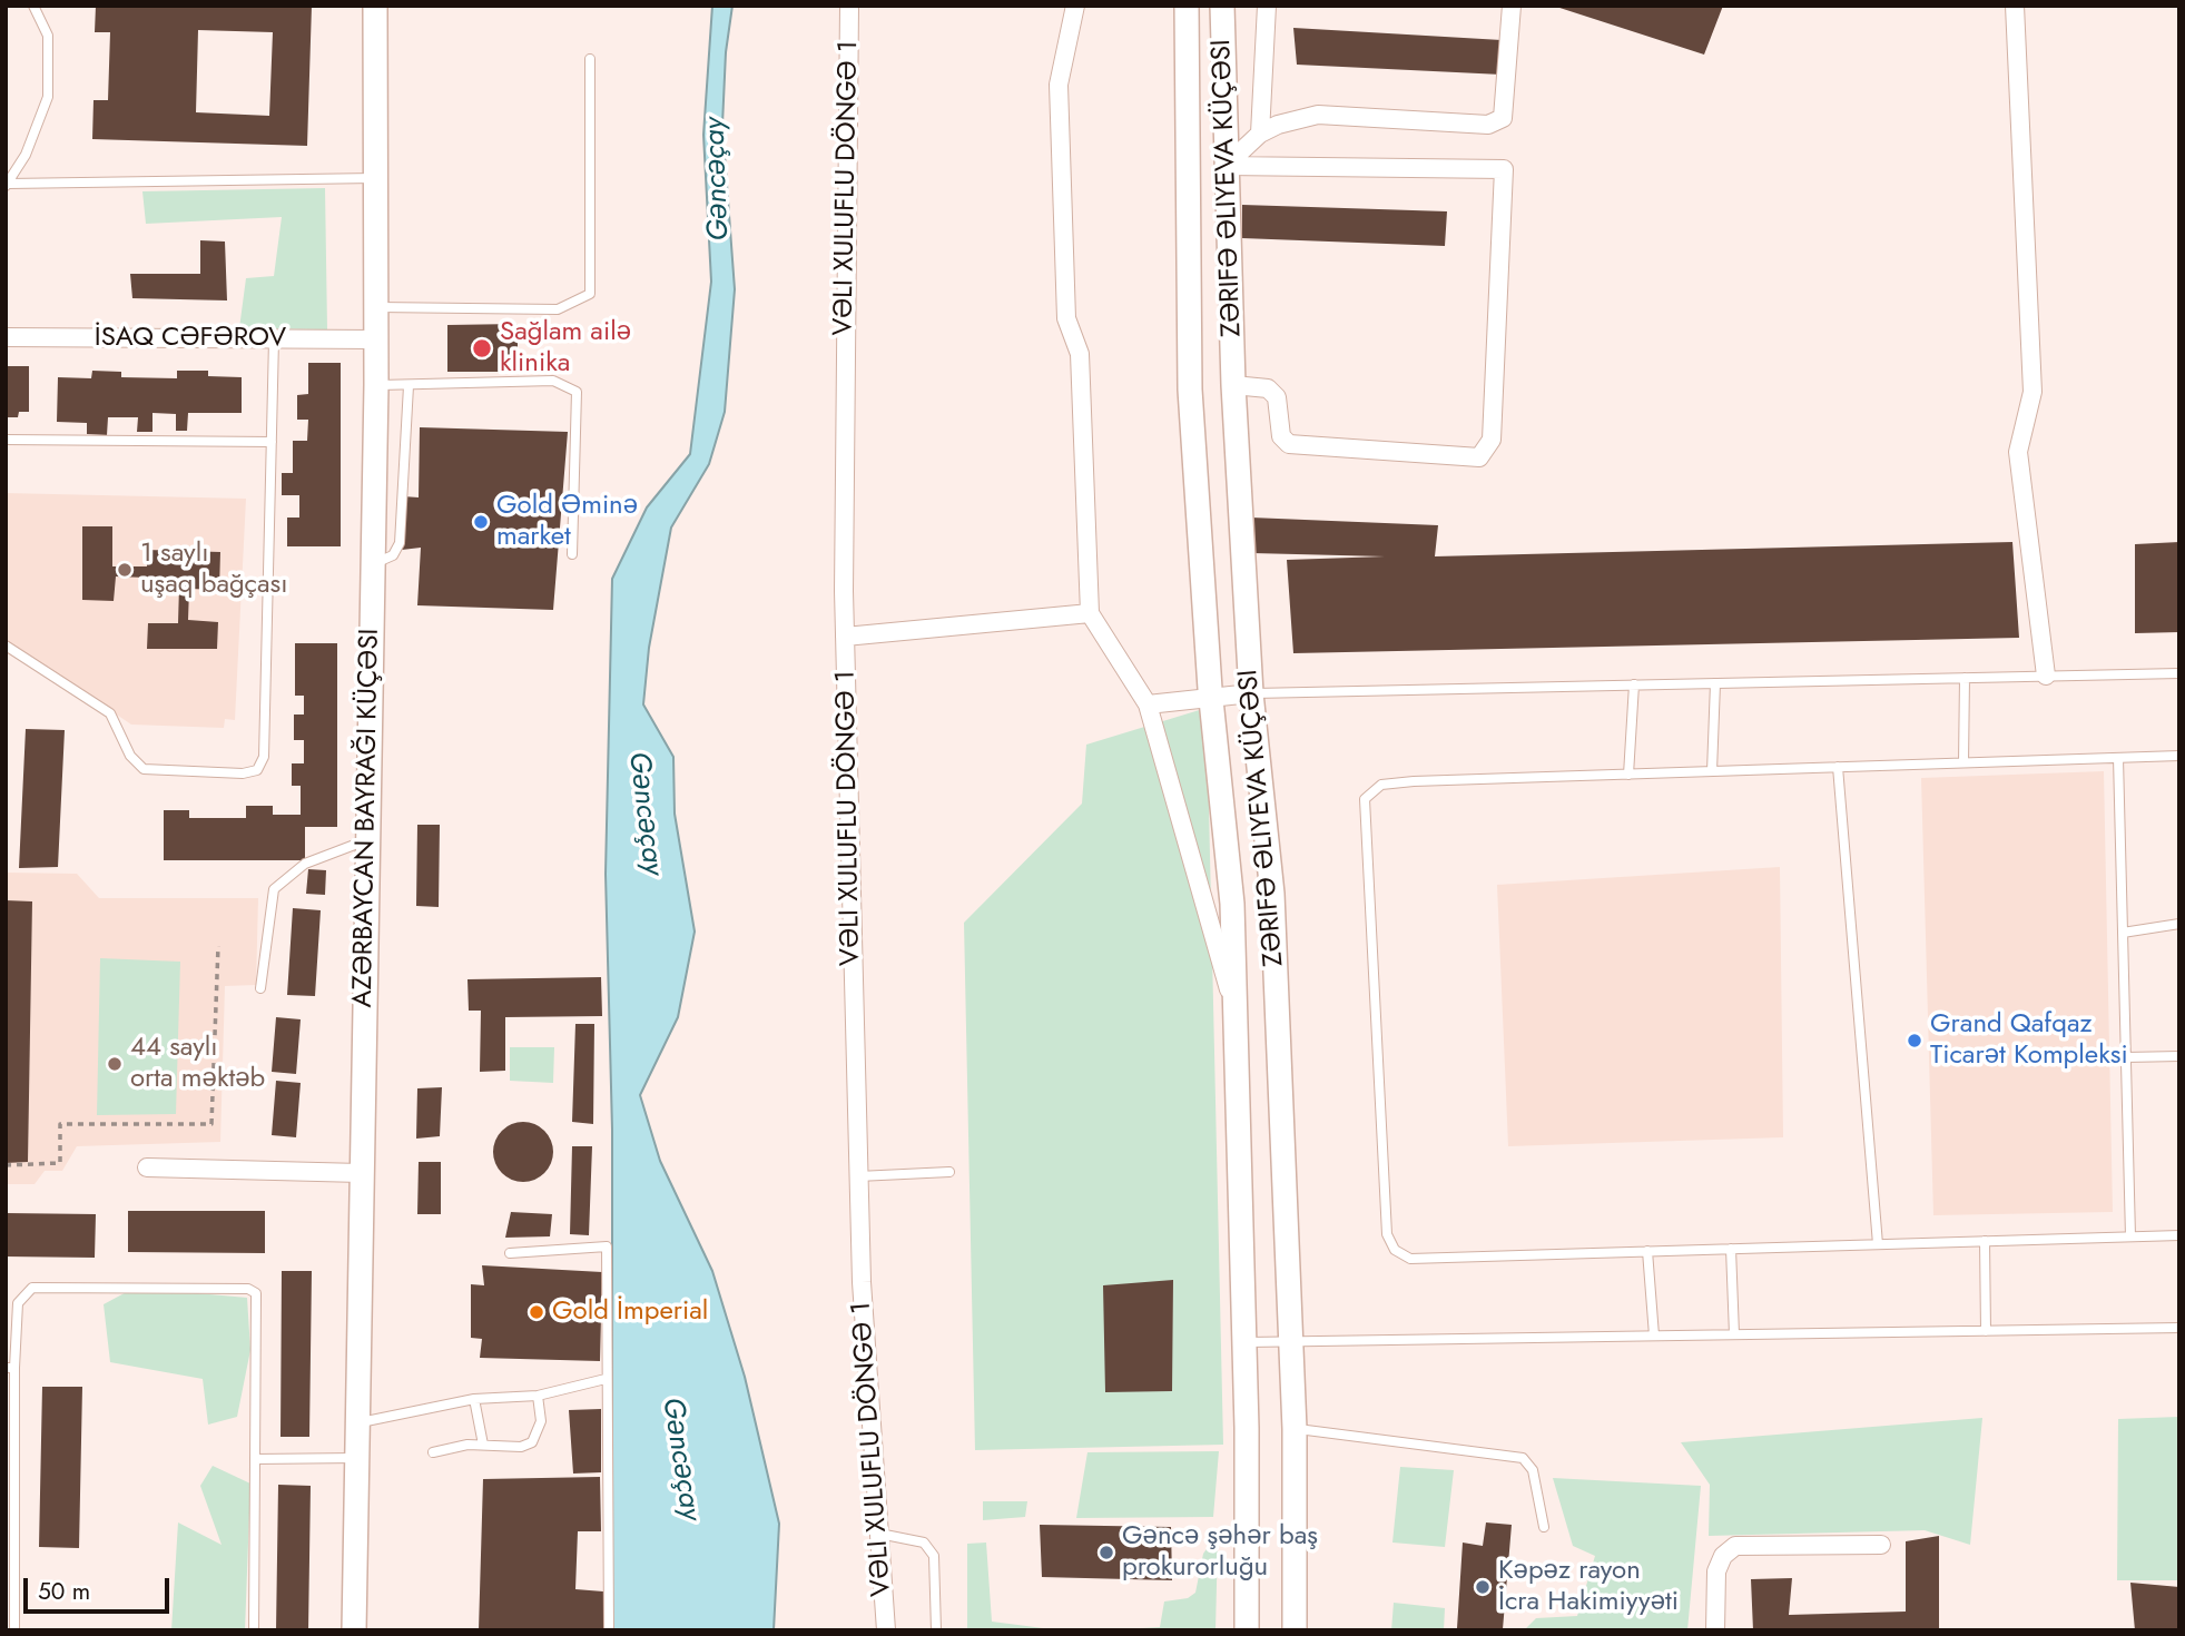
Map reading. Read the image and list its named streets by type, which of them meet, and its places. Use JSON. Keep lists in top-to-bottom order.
{
  "streets": {
    "street": ["VƏLI XULUFLU DÖNGƏ 1", "ZƏRIFƏ ƏLIYEVA KÜÇƏSI", "İSAQ CƏFƏROV"]
  },
  "water": ["Gəncəçay"],
  "places": [
    "Sağlam ailə klinika",
    "Gold Əminə market",
    "1 saylı uşaq bağçası",
    "Grand Qafqaz Ticarət Kompleksi",
    "44 saylı orta məktəb",
    "Gold İmperial",
    "Gəncə şəhər baş prokurorluğu",
    "Kəpəz rayon İcra Hakimiyyəti"
  ],
  "scale_bar": "50 m"
}
